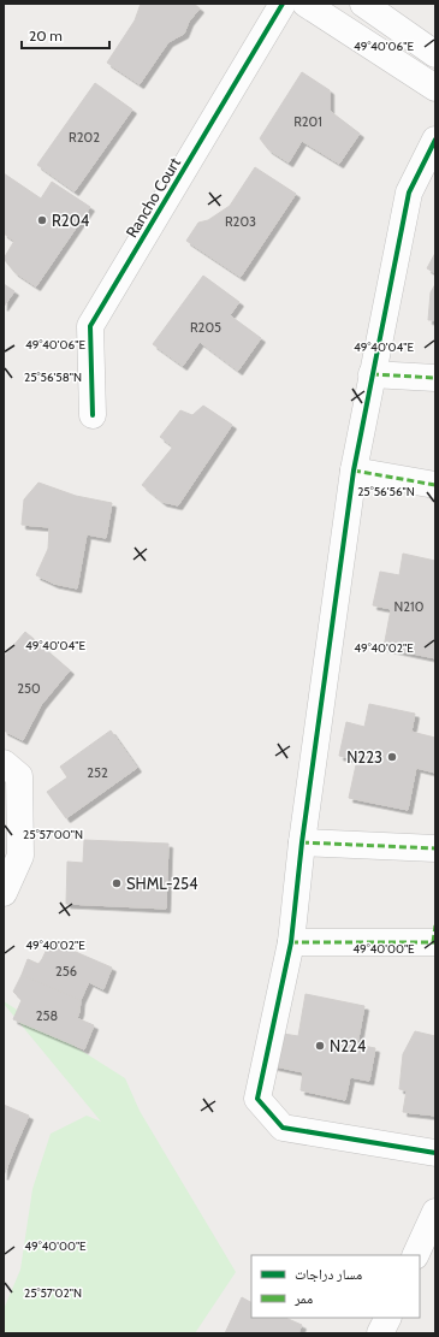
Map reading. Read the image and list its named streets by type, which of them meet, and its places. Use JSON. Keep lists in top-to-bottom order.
{
  "streets": {
    "street": ["Rancho Court"]
  },
  "places": [
    "R204",
    "N223",
    "SHML-254",
    "N224"
  ],
  "house_numbers": [
    "R201",
    "R202",
    "R203",
    "R205",
    "N210",
    "250",
    "252",
    "256",
    "258"
  ],
  "legend": ["مسار دراجات", "ممر"],
  "scale_bar": "20 m",
  "coordinates": [
    "49°40'06\"E",
    "49°40'04\"E",
    "25°56'58\"N",
    "25°56'56\"N",
    "49°40'02\"E",
    "25°57'00\"N",
    "49°40'00\"E",
    "25°57'02\"N"
  ]
}
